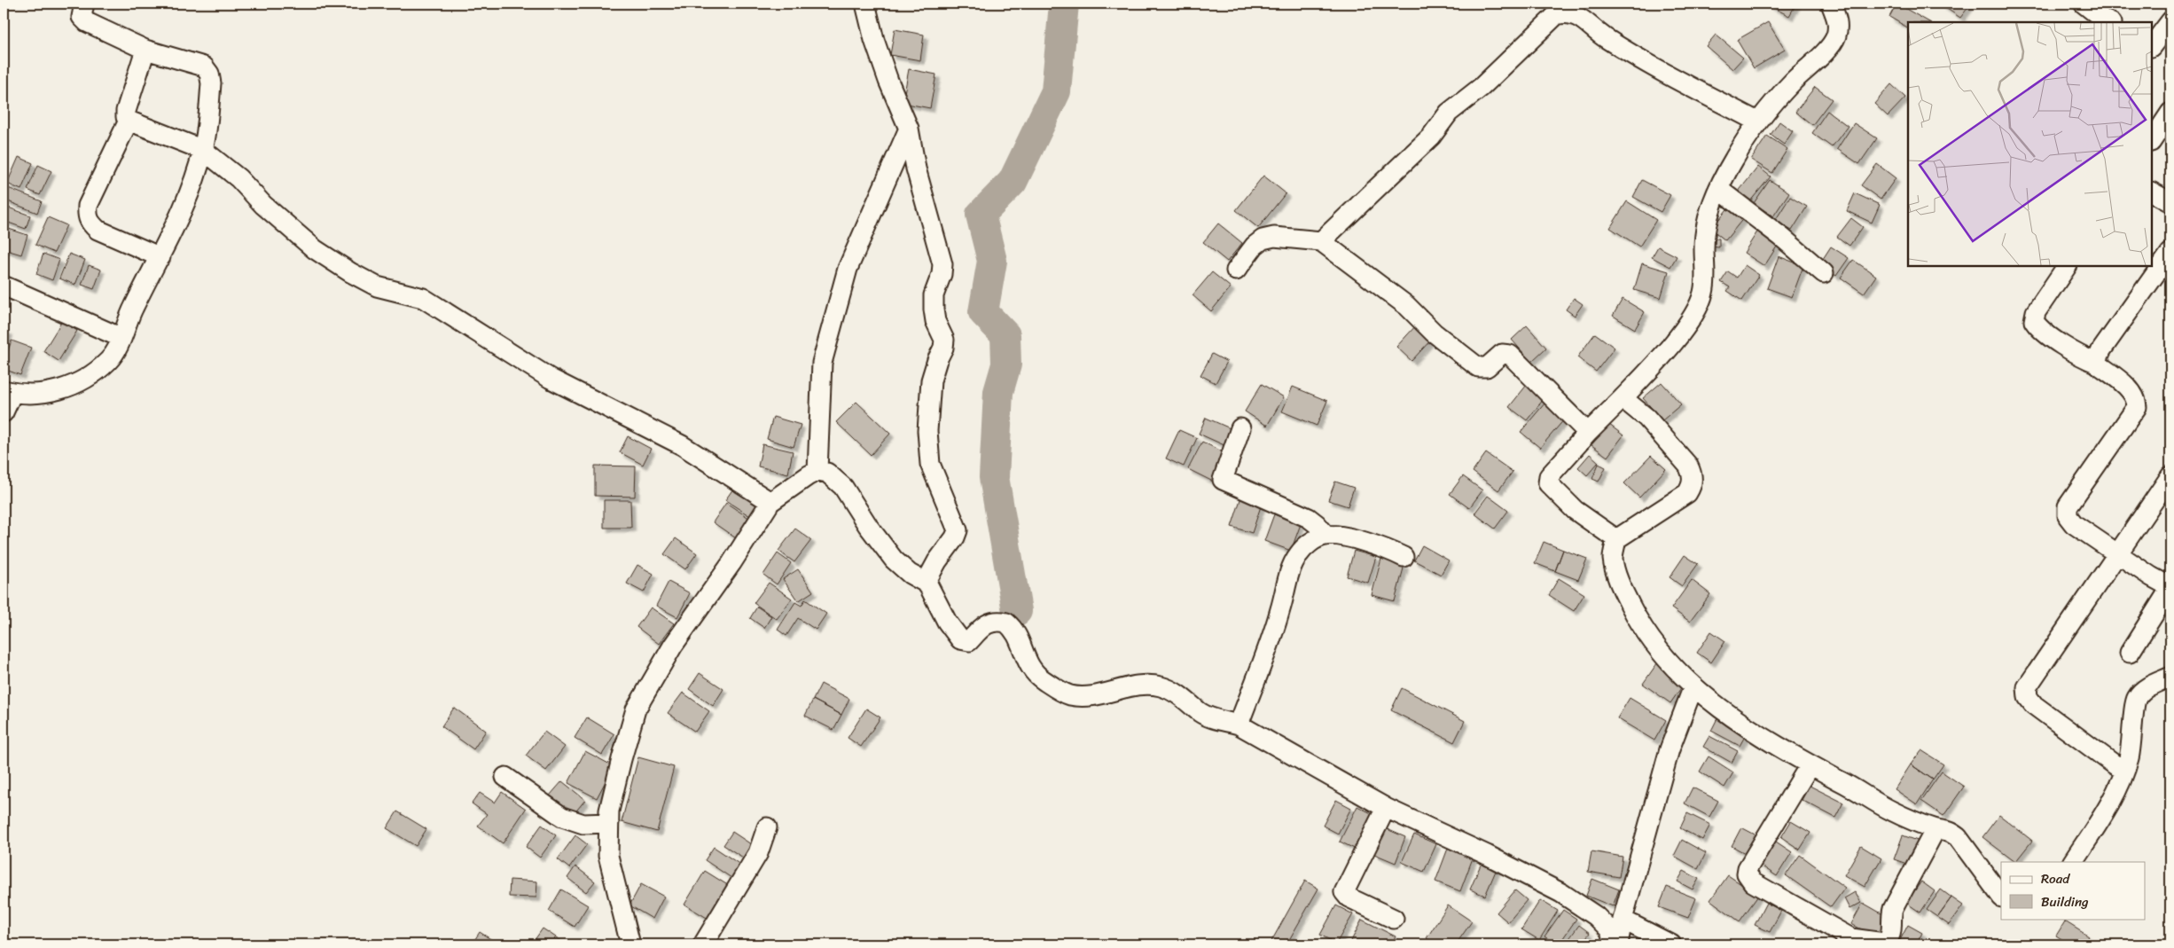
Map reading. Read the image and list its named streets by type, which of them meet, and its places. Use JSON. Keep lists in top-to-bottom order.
{
  "legend": ["Road", "Building"]
}
